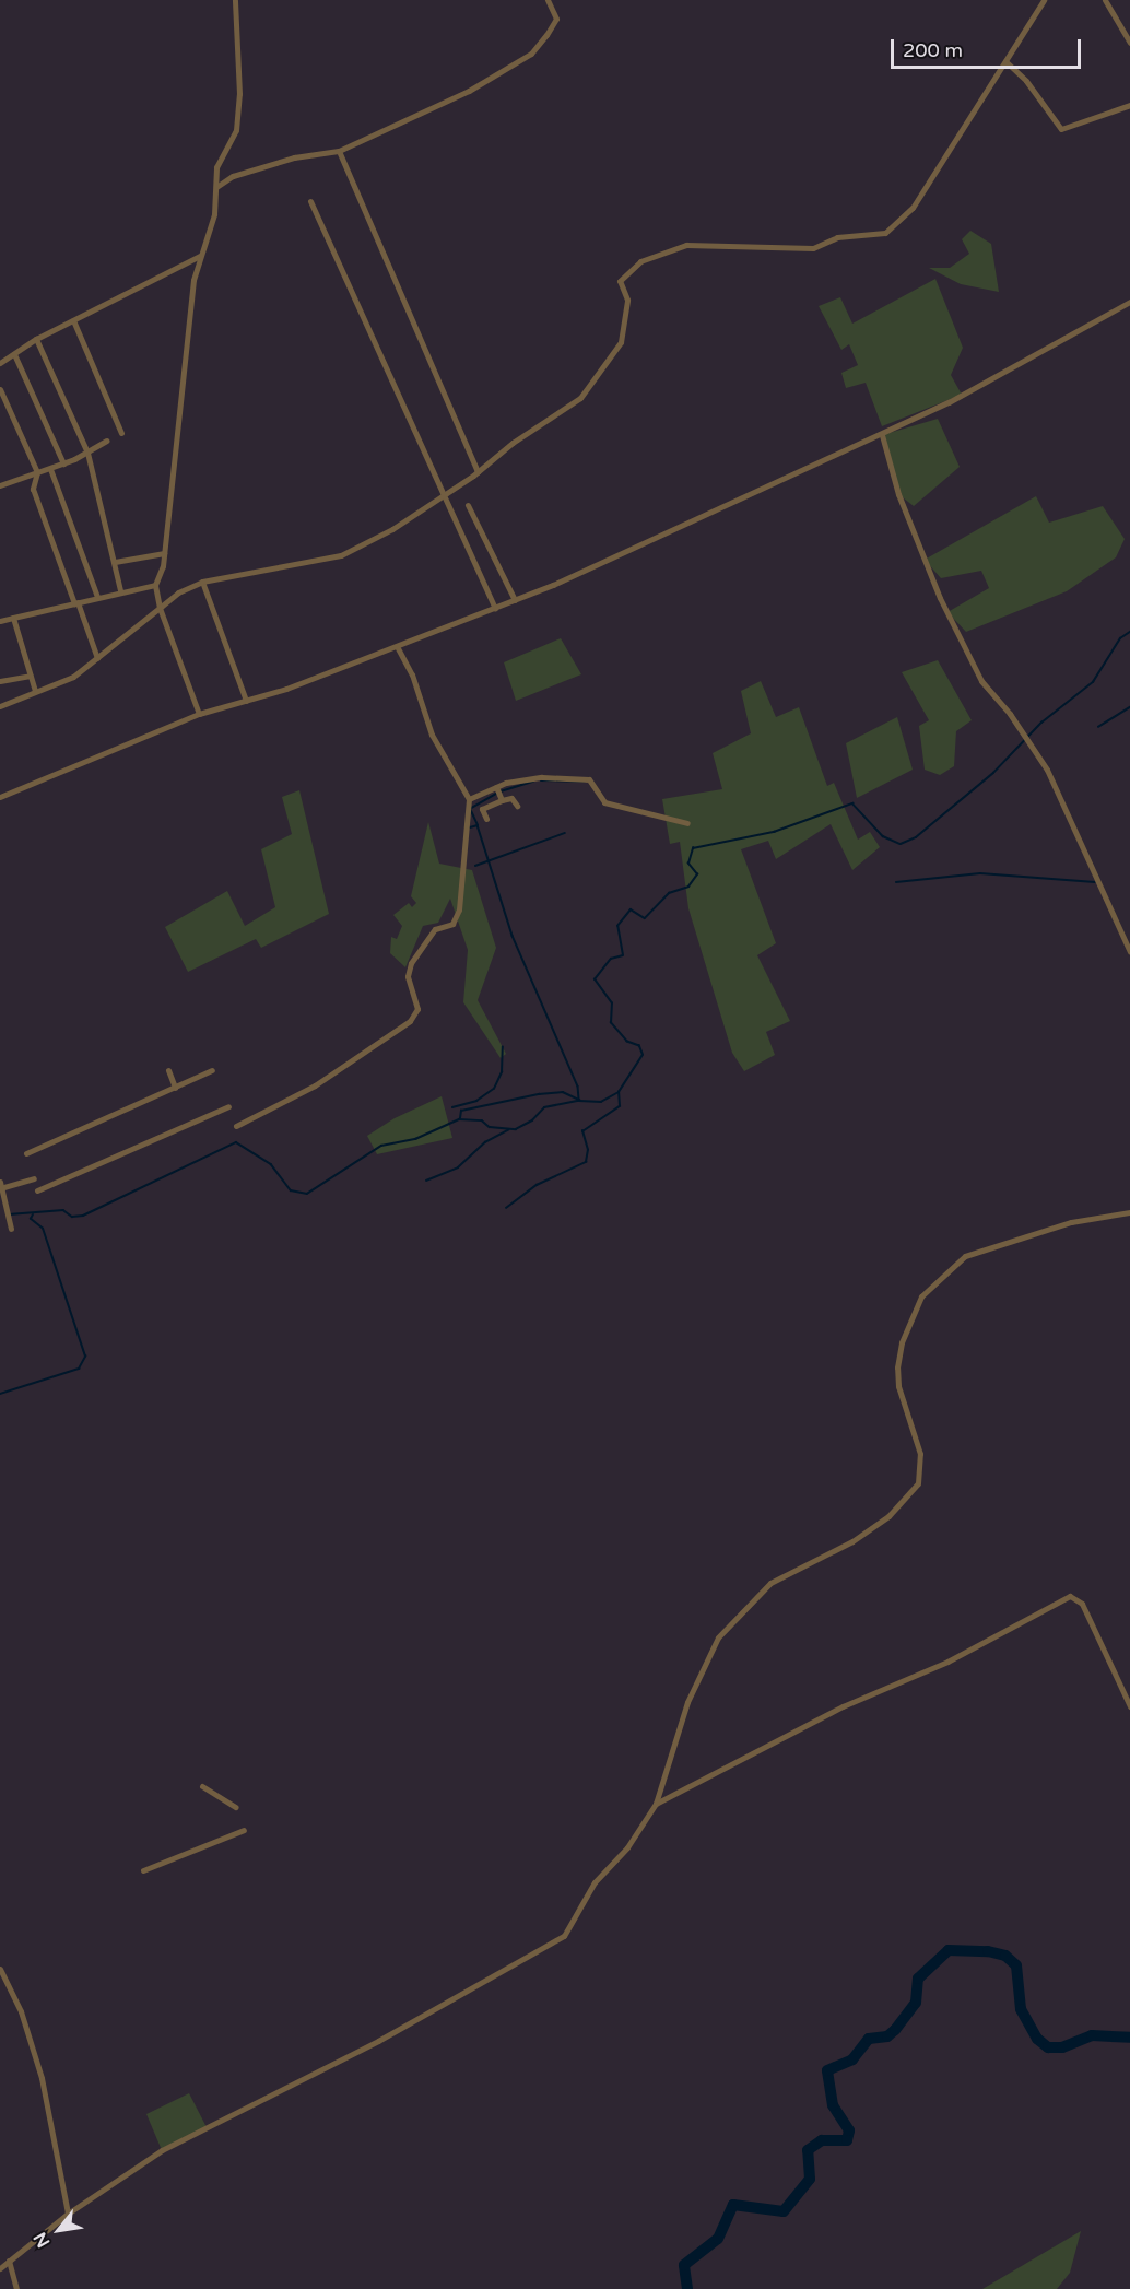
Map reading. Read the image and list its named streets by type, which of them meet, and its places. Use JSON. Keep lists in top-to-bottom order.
{
  "scale_bar": "200 m",
  "north": "bottom left"
}
